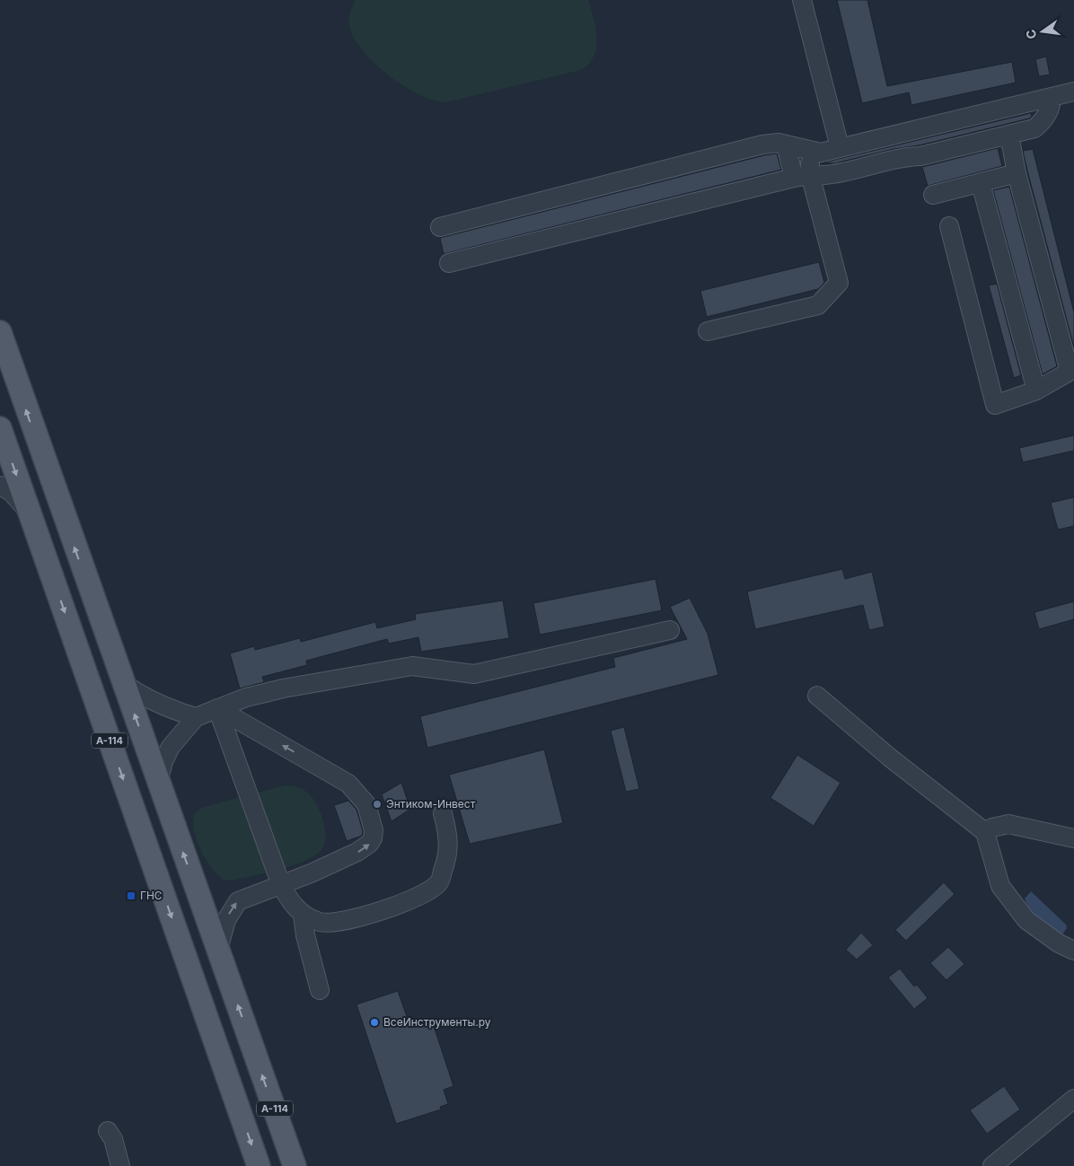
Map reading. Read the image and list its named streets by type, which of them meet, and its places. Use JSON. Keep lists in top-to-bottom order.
{
  "streets": {
    "main road": ["А-114"]
  },
  "places": {
    "other": ["Энтиком-Инвест", "ВсеИнструменты.ру"],
    "transit": ["ГНС"]
  },
  "north": "left"
}
